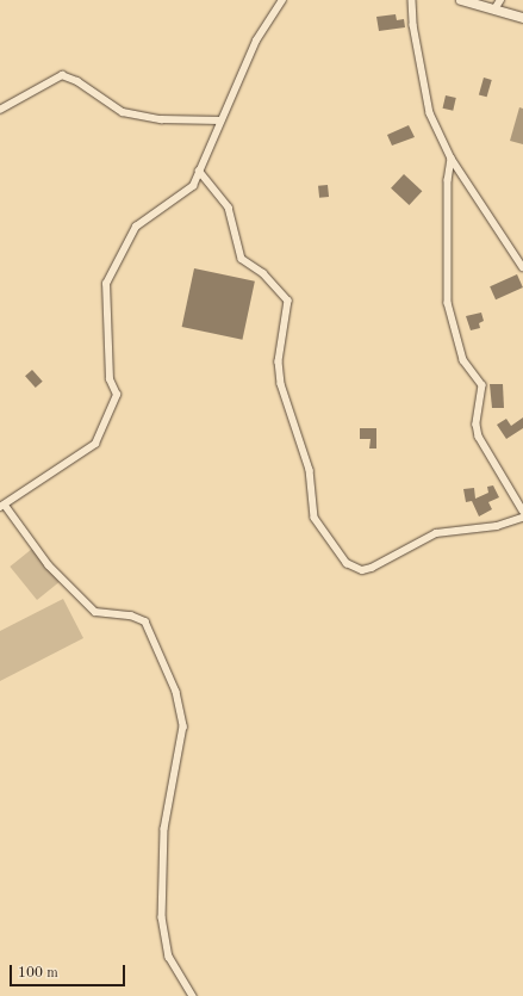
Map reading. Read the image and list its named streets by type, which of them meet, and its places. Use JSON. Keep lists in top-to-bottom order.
{
  "scale_bar": "100 m"
}
